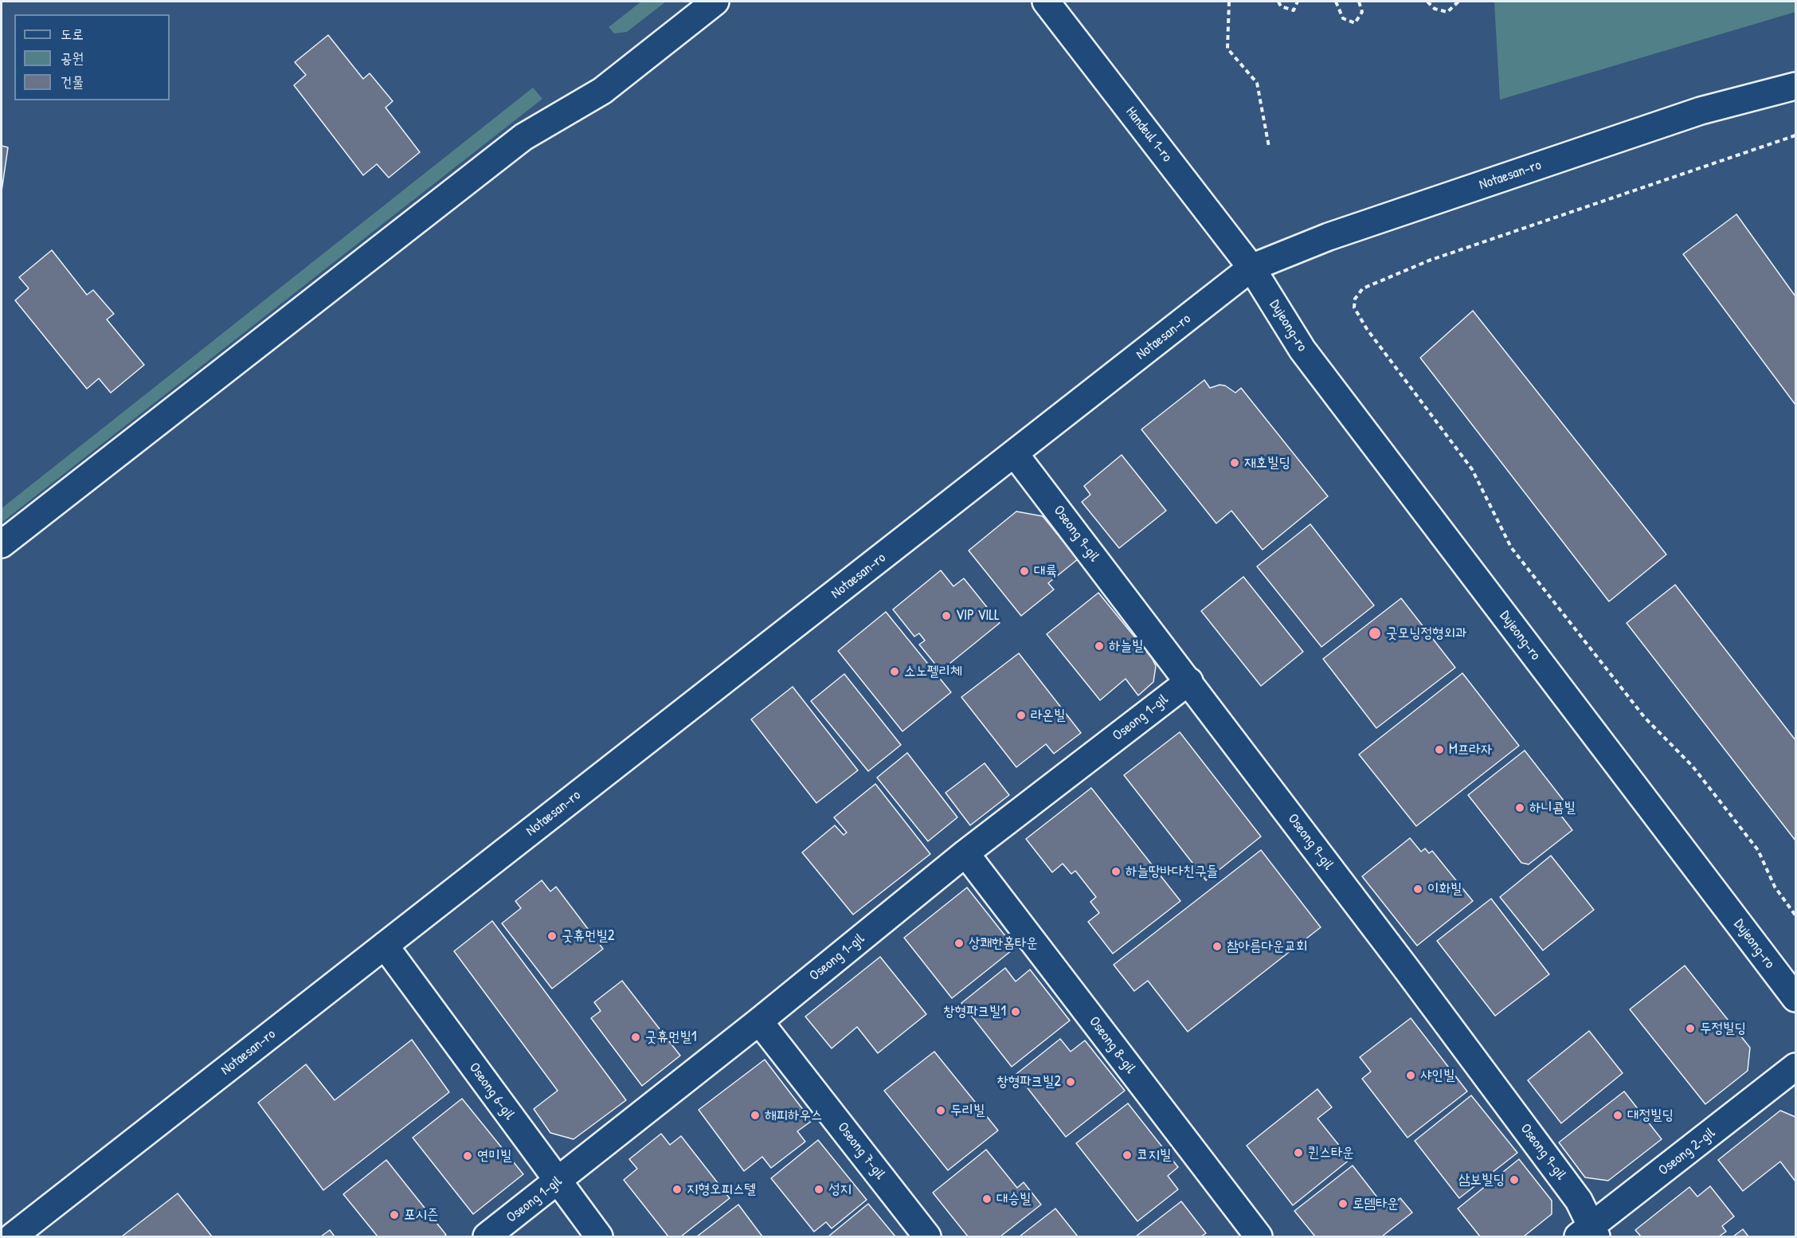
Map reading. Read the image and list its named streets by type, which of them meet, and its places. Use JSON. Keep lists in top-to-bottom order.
{
  "streets": {
    "street": [
      "Handeul 1-ro",
      "Notaesan-ro",
      "Dujeong-ro",
      "Oseong 9-gil",
      "Oseong 1-gil",
      "Oseong 8-gil",
      "Oseong 6-gil",
      "Oseong 7-gil",
      "Oseong 2-gil"
    ]
  },
  "crossings": [
    ["Handeul 1-ro", "Notaesan-ro"],
    ["Handeul 1-ro", "Dujeong-ro"],
    ["Notaesan-ro", "Dujeong-ro"],
    ["Notaesan-ro", "Oseong 9-gil"],
    ["Notaesan-ro", "Oseong 6-gil"],
    ["Oseong 9-gil", "Oseong 1-gil"],
    ["Oseong 9-gil", "Oseong 2-gil"],
    ["Oseong 1-gil", "Oseong 8-gil"],
    ["Oseong 1-gil", "Oseong 6-gil"],
    ["Oseong 1-gil", "Oseong 7-gil"]
  ],
  "places": [
    "재호빌딩",
    "대륙",
    "VIP VILL",
    "굿모닝정형외과",
    "하늘빌",
    "소노펠리체",
    "라온빌",
    "M프라자",
    "하니콤빌",
    "하늘땅바다친구들",
    "이화빌",
    "굿휴먼빌2",
    "상쾌한홈타운",
    "참아름다운교회",
    "창형파크빌1",
    "두정빌딩",
    "굿휴먼빌1",
    "샤인빌",
    "창형파크빌2",
    "두리빌",
    "해피하우스",
    "대정빌딩",
    "퀸스타운",
    "코지빌",
    "연미빌",
    "삼보빌딩",
    "지형오피스텔",
    "성지",
    "대승빌",
    "로뎀타운",
    "포시즌"
  ],
  "legend": ["도로", "공원", "건물"]
}
